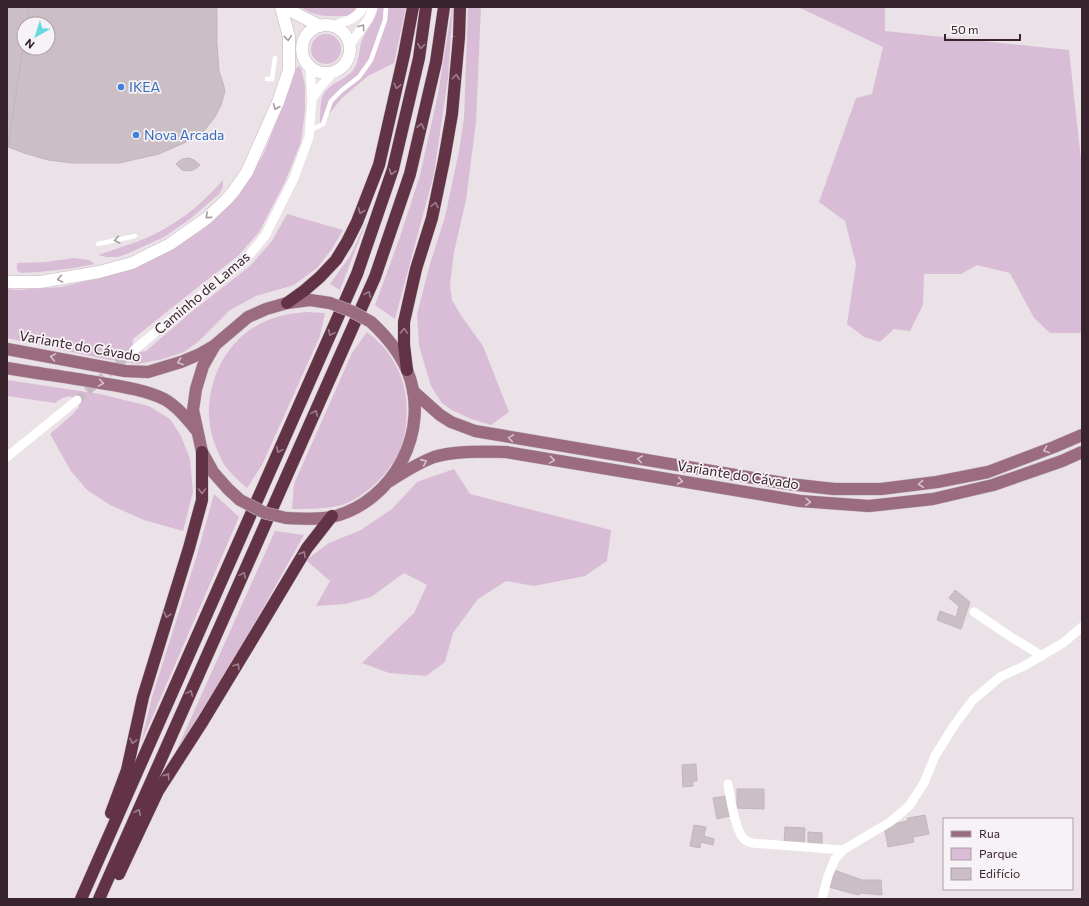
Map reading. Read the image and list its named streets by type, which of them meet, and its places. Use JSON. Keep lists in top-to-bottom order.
{
  "streets": {
    "main road": ["Variante do Cávado"],
    "street": ["Caminho de Lamas"]
  },
  "places": ["IKEA", "Nova Arcada"],
  "legend": ["Rua", "Parque", "Edifício"],
  "scale_bar": "50 m",
  "north": "bottom left"
}
